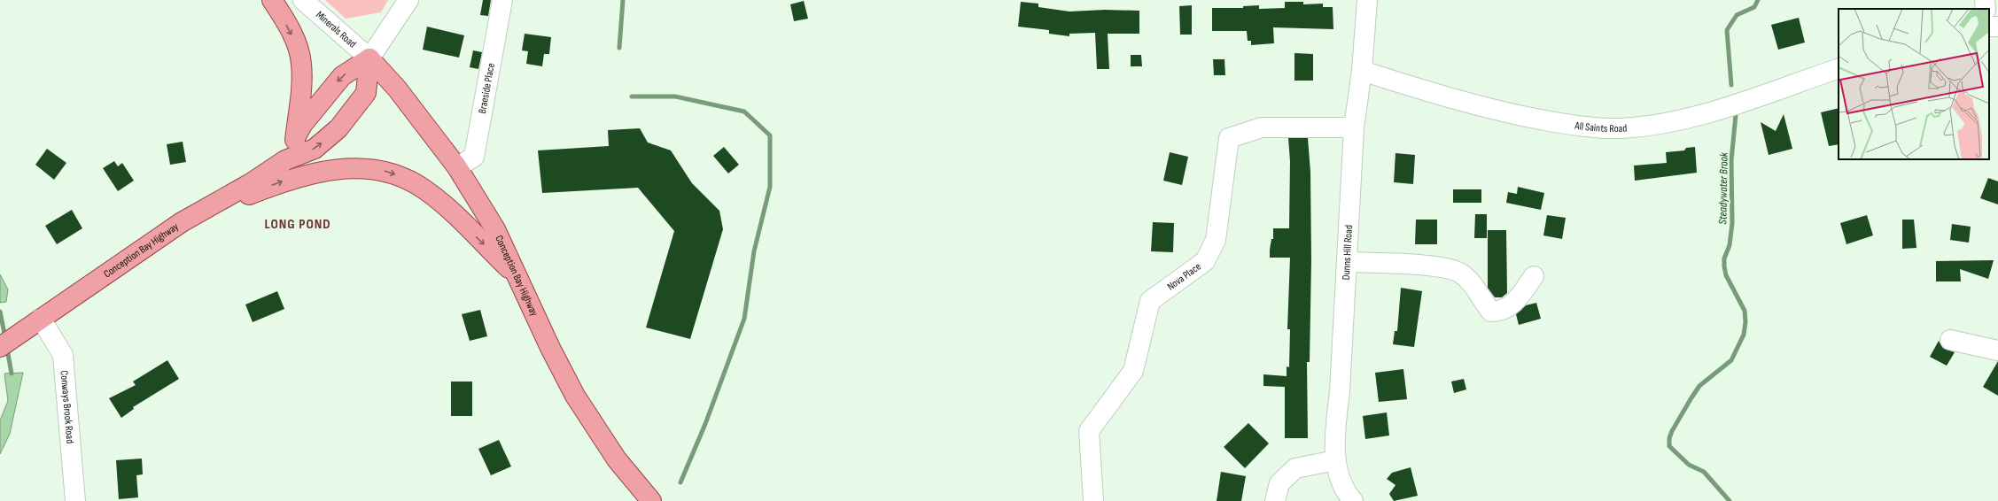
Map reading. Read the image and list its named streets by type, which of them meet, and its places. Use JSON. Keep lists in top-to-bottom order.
{
  "streets": {
    "main road": ["Conception Bay Highway"],
    "street": [
      "Minerals Road",
      "Braeside Place",
      "All Saints Road",
      "Dunns Hill Road",
      "Nova Place",
      "Conways Brook Road"
    ]
  },
  "crossings": [
    ["Minerals Road", "Conception Bay Highway"],
    ["Braeside Place", "Conception Bay Highway"],
    ["All Saints Road", "Dunns Hill Road"],
    ["Conception Bay Highway", "Conways Brook Road"],
    ["Dunns Hill Road", "Nova Place"]
  ],
  "districts": ["LONG POND"],
  "water": ["Steadywater Brook"]
}
